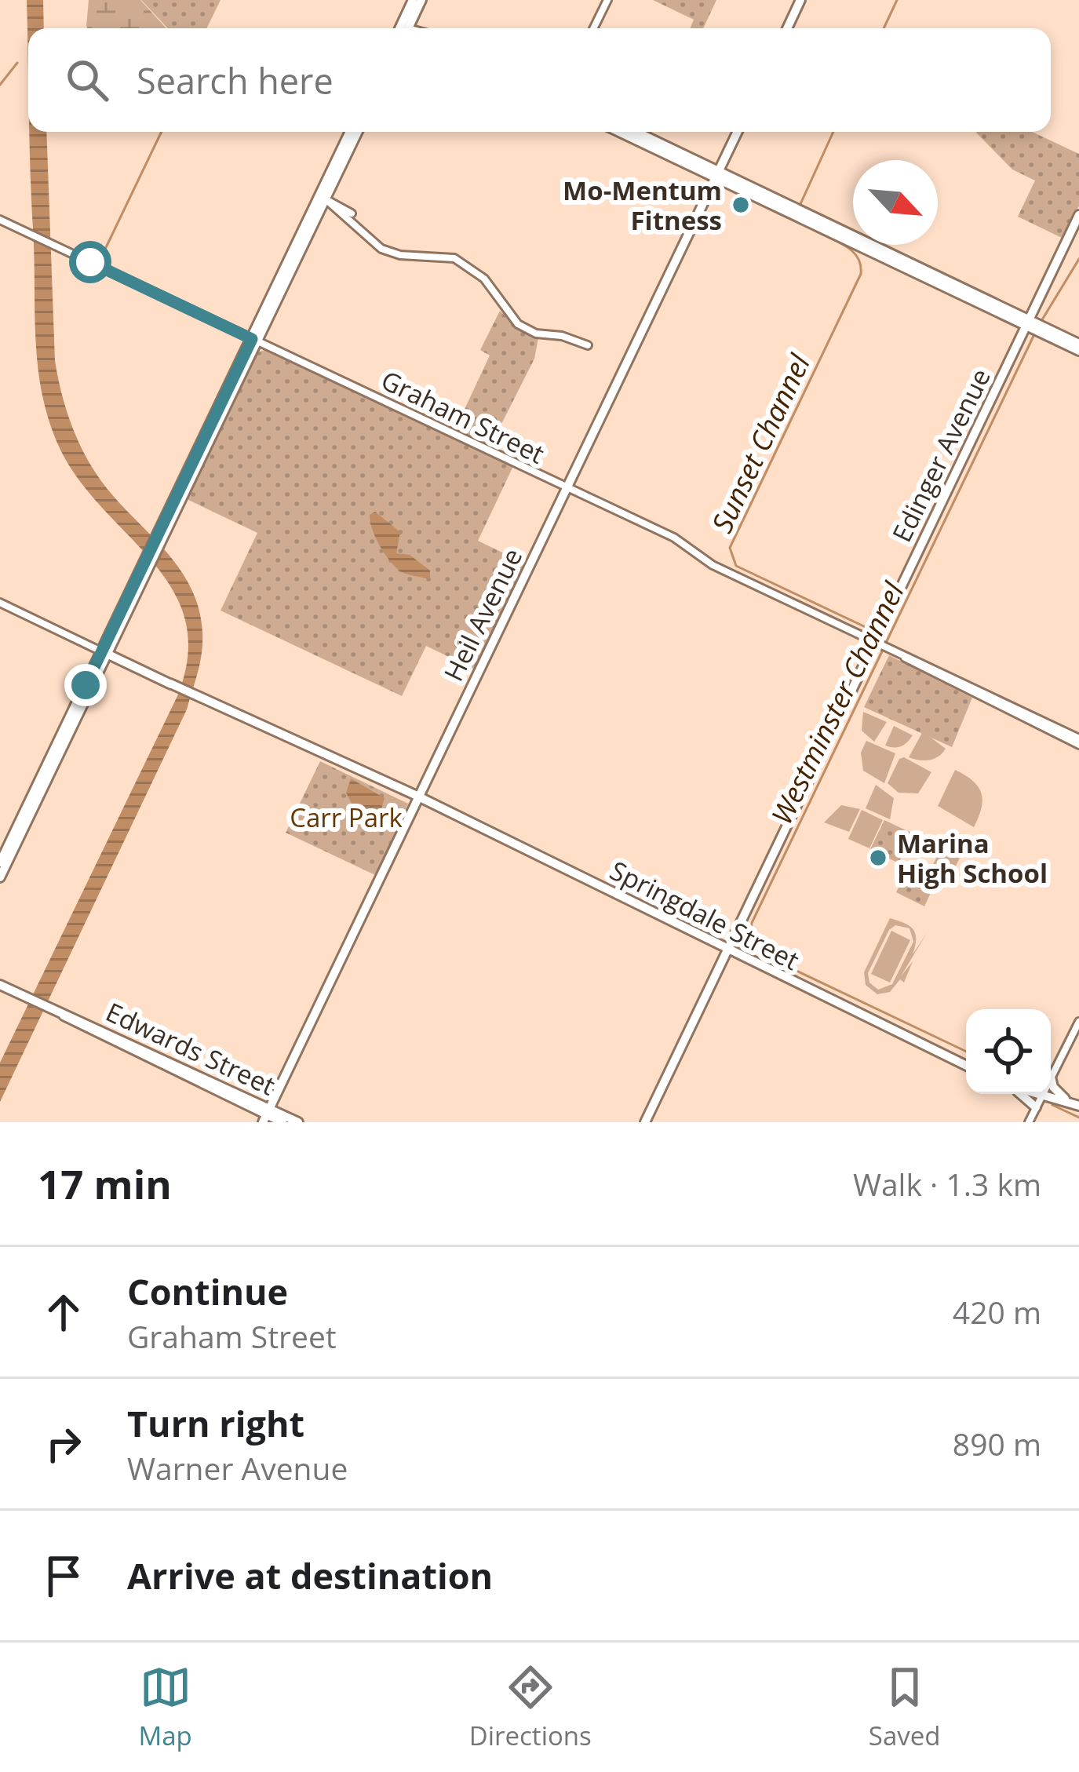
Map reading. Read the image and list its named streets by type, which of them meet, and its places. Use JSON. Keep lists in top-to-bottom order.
{
  "streets": {
    "main road": [
      "Edinger Avenue",
      "Heil Avenue",
      "Springdale Street",
      "Edwards Street"
    ],
    "street": ["Graham Street"]
  },
  "crossings": [
    ["Graham Street", "Edinger Avenue"],
    ["Graham Street", "Heil Avenue"],
    ["Edinger Avenue", "Springdale Street"],
    ["Heil Avenue", "Springdale Street"],
    ["Heil Avenue", "Edwards Street"]
  ],
  "water": ["Sunset Channel", "Westminster Channel"],
  "parks": ["Carr Park"],
  "places": ["Mo-Mentum Fitness", "Marina High School"],
  "north": "bottom right",
  "page": {
    "search": "Search here",
    "heading": ["17 min", "Walk · 1.3 km"],
    "list": [
      ["Continue", "Graham Street", "420 m"],
      ["Turn right", "Warner Avenue", "890 m"],
      "Arrive at destination"
    ],
    "nav": ["Map", "Directions", "Saved"]
  }
}
